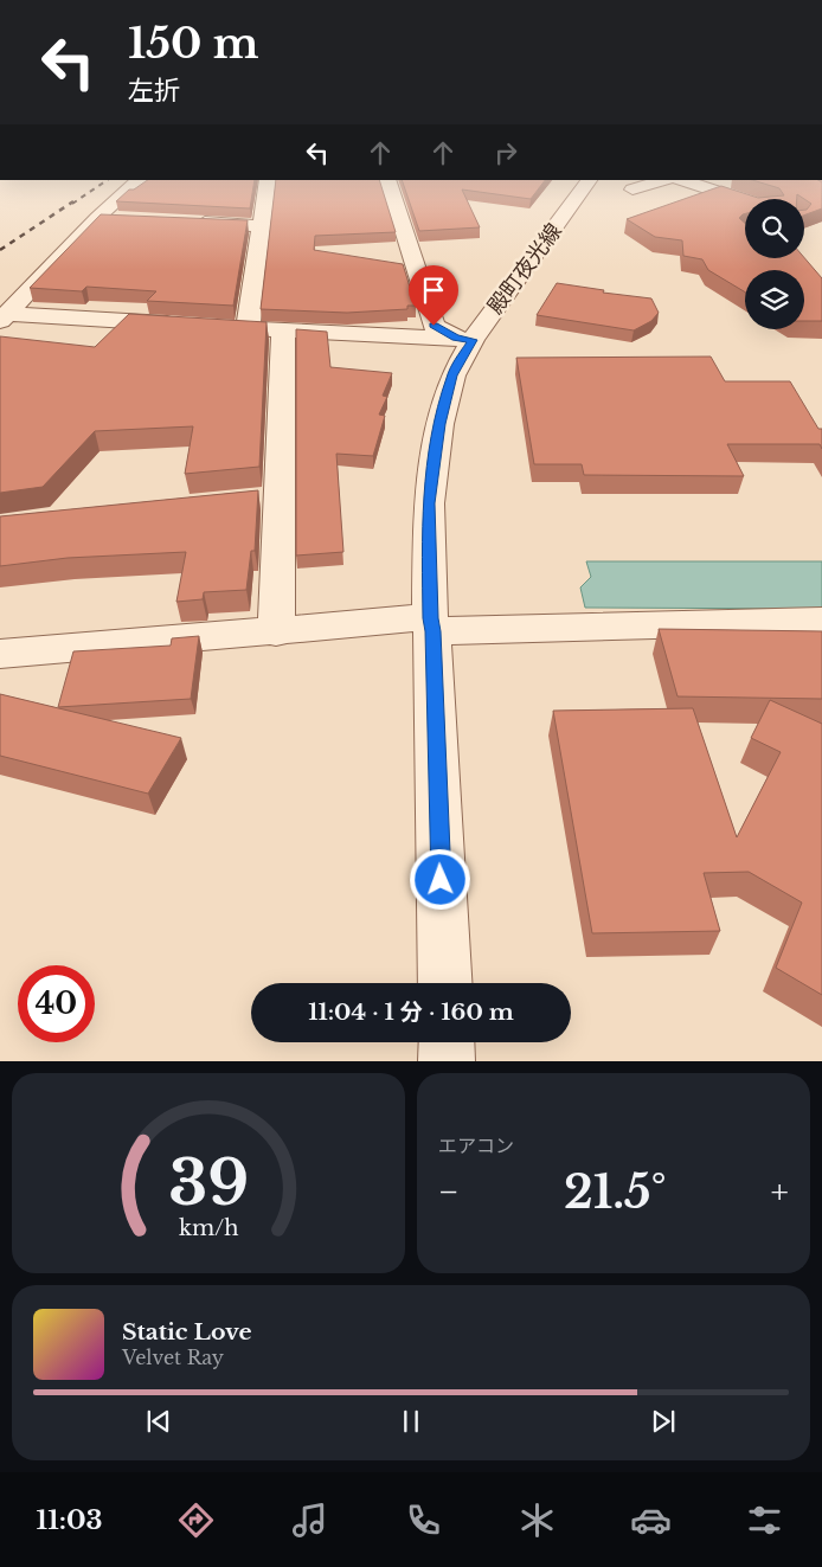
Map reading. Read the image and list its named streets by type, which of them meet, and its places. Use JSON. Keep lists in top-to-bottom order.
{
  "streets": {
    "street": ["殿町夜光線"]
  },
  "page": {
    "turn": ["150 m", "左折"],
    "limit": "40",
    "trip": "11:04 · 1 分 · 160 m",
    "tile": "エアコン",
    "heat": ["−", "21.5°", "+"],
    "song": ["Static Love", "Velvet Ray"],
    "tabs": "11:03",
    "gauge": ["39", "km/h"]
  }
}
